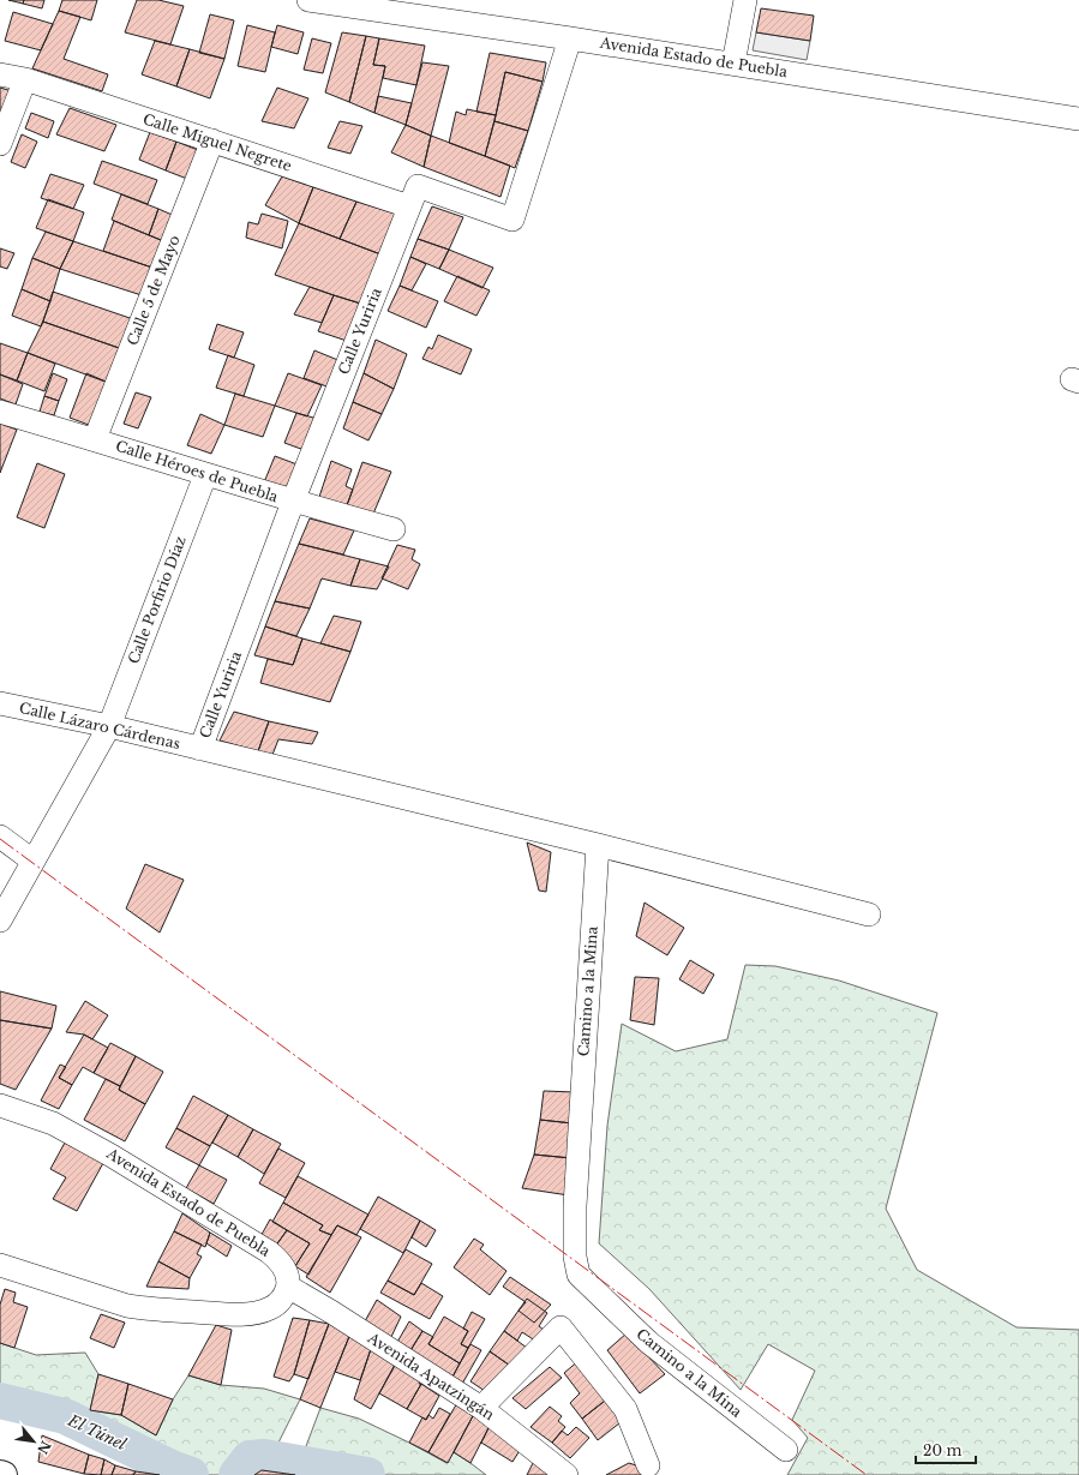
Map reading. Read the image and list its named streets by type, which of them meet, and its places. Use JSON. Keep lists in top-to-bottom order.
{
  "streets": {
    "street": [
      "Avenida Estado de Puebla",
      "Calle Miguel Negrete",
      "Calle 5 de Mayo",
      "Calle Yuriria",
      "Calle Héroes de Puebla",
      "Calle Porfirio Díaz",
      "Calle Lázaro Cárdenas",
      "Camino a la Mina",
      "Avenida Apatzingán"
    ]
  },
  "crossings": [
    ["Avenida Estado de Puebla", "Calle Yuriria"],
    ["Avenida Estado de Puebla", "Avenida Apatzingán"],
    ["Calle Miguel Negrete", "Calle 5 de Mayo"],
    ["Calle Miguel Negrete", "Calle Yuriria"],
    ["Calle 5 de Mayo", "Calle Héroes de Puebla"],
    ["Calle Yuriria", "Calle Héroes de Puebla"],
    ["Calle Yuriria", "Calle Lázaro Cárdenas"],
    ["Calle Héroes de Puebla", "Calle Porfirio Díaz"],
    ["Calle Porfirio Díaz", "Calle Lázaro Cárdenas"]
  ],
  "water": ["El Túnel"],
  "scale_bar": "20 m",
  "north": "bottom right"
}
